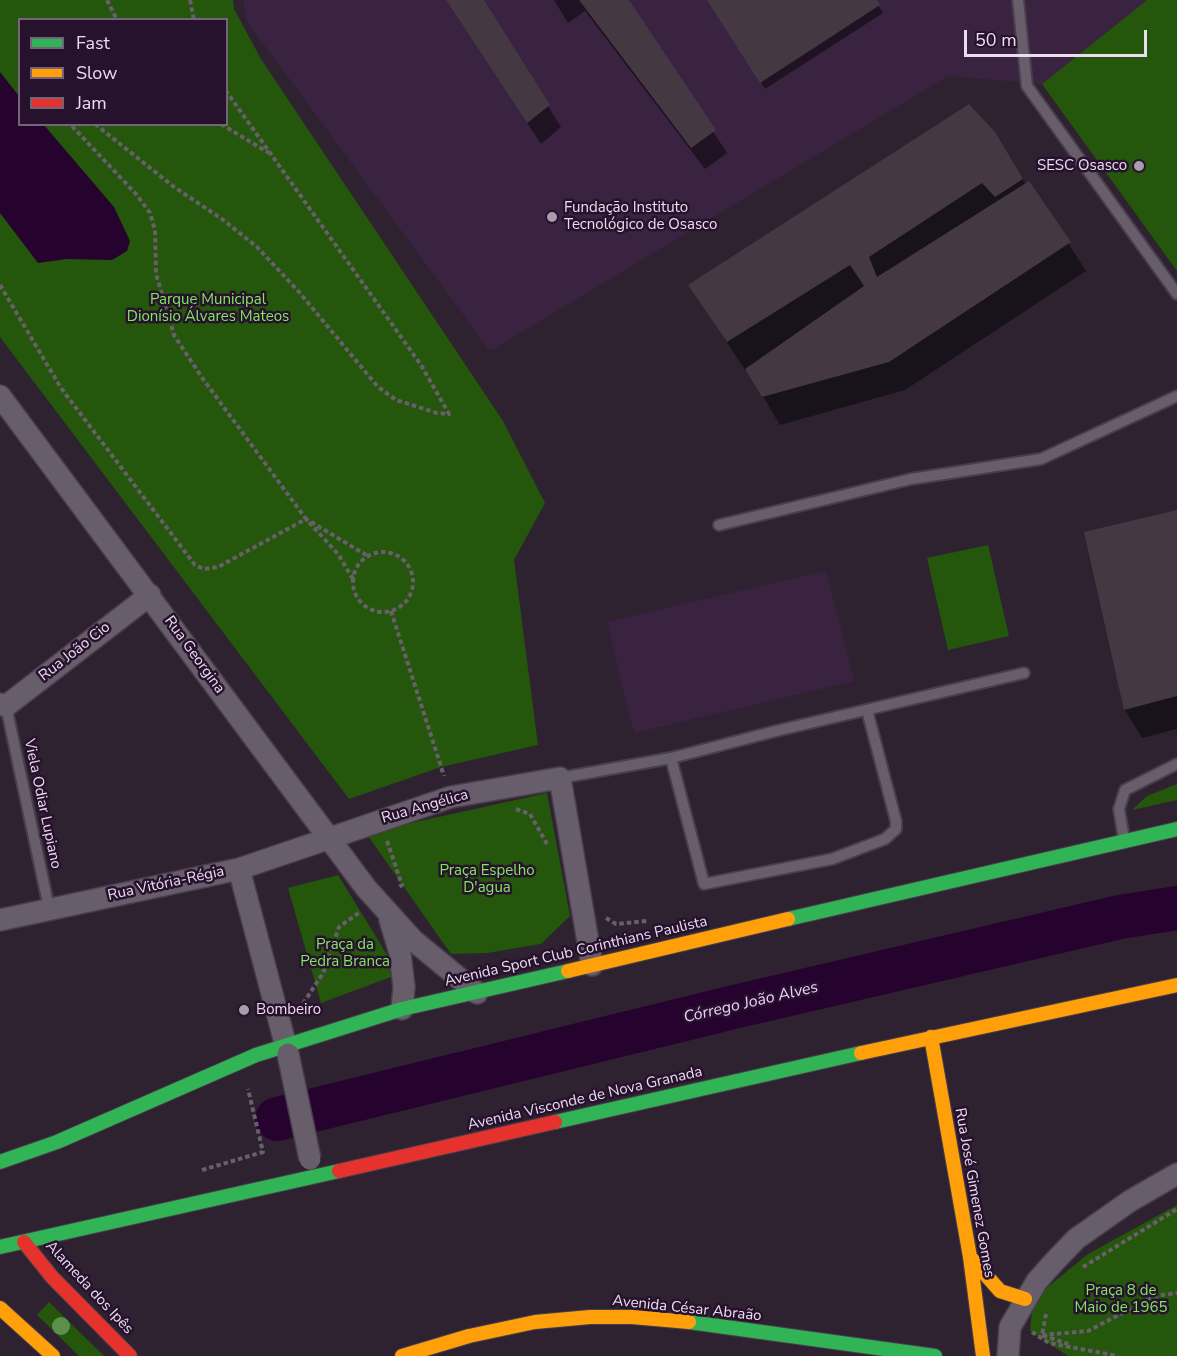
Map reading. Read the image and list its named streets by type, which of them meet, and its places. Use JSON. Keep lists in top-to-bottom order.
{
  "streets": {
    "main road": [
      "Avenida Sport Club Corinthians Paulista",
      "Avenida Visconde de Nova Granada",
      "Rua José Gimenez Gomes",
      "Alameda dos Ipês",
      "Avenida César Abraão"
    ],
    "street": [
      "Rua João Cio",
      "Rua Georgina",
      "Rua Angélica",
      "Rua Vitória-Régia"
    ],
    "lane": ["Viela Odiar Lupiano"]
  },
  "crossings": [
    ["Rua João Cio", "Rua Georgina"],
    ["Rua João Cio", "Viela Odiar Lupiano"],
    ["Rua Georgina", "Rua Angélica"],
    ["Rua Georgina", "Rua Vitória-Régia"],
    ["Rua Georgina", "Avenida Sport Club Corinthians Paulista"],
    ["Viela Odiar Lupiano", "Rua Vitória-Régia"],
    ["Rua Angélica", "Rua Vitória-Régia"],
    ["Avenida Visconde de Nova Granada", "Rua José Gimenez Gomes"],
    ["Avenida Visconde de Nova Granada", "Alameda dos Ipês"]
  ],
  "water": ["Córrego João Alves"],
  "parks": [
    "Parque Municipal Dionísio Álvares Mateos",
    "Praça Espelho D'agua",
    "Praça da Pedra Branca",
    "Praça 8 de Maio de 1965"
  ],
  "places": ["SESC Osasco", "Fundação Instituto Tecnológico de Osasco", "Bombeiro"],
  "legend": ["Fast", "Slow", "Jam"],
  "scale_bar": "50 m"
}
